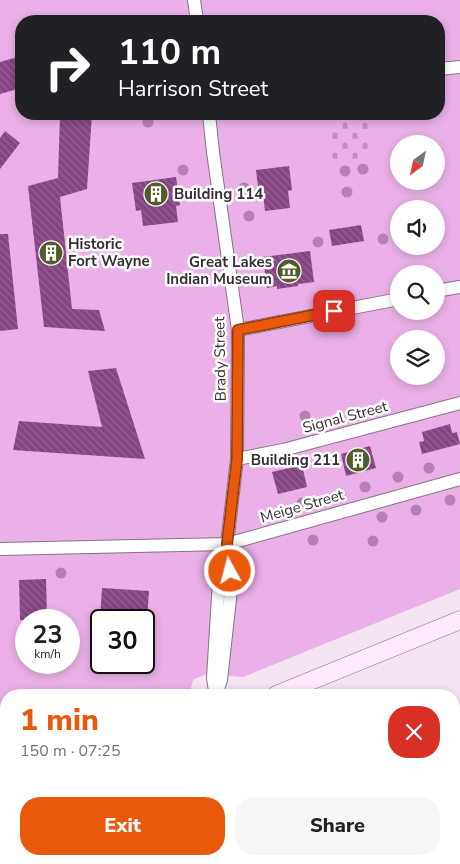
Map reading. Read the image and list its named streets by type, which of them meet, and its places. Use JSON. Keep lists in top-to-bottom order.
{
  "streets": {
    "street": ["Brady Street", "Signal Street", "Meige Street"]
  },
  "crossings": [
    ["Brady Street", "Signal Street"],
    ["Brady Street", "Meige Street"]
  ],
  "places": {
    "building": ["Building 114", "Historic Fort Wayne", "Building 211"],
    "museum": ["Great Lakes Indian Museum"]
  },
  "north": "bottom left",
  "page": {
    "turn": ["110 m", "Harrison Street"],
    "speed": "23 km/h",
    "limit": "30",
    "heading": ["1 min", "150 m · 07:25"],
    "buttons": ["Exit", "Share"]
  }
}
